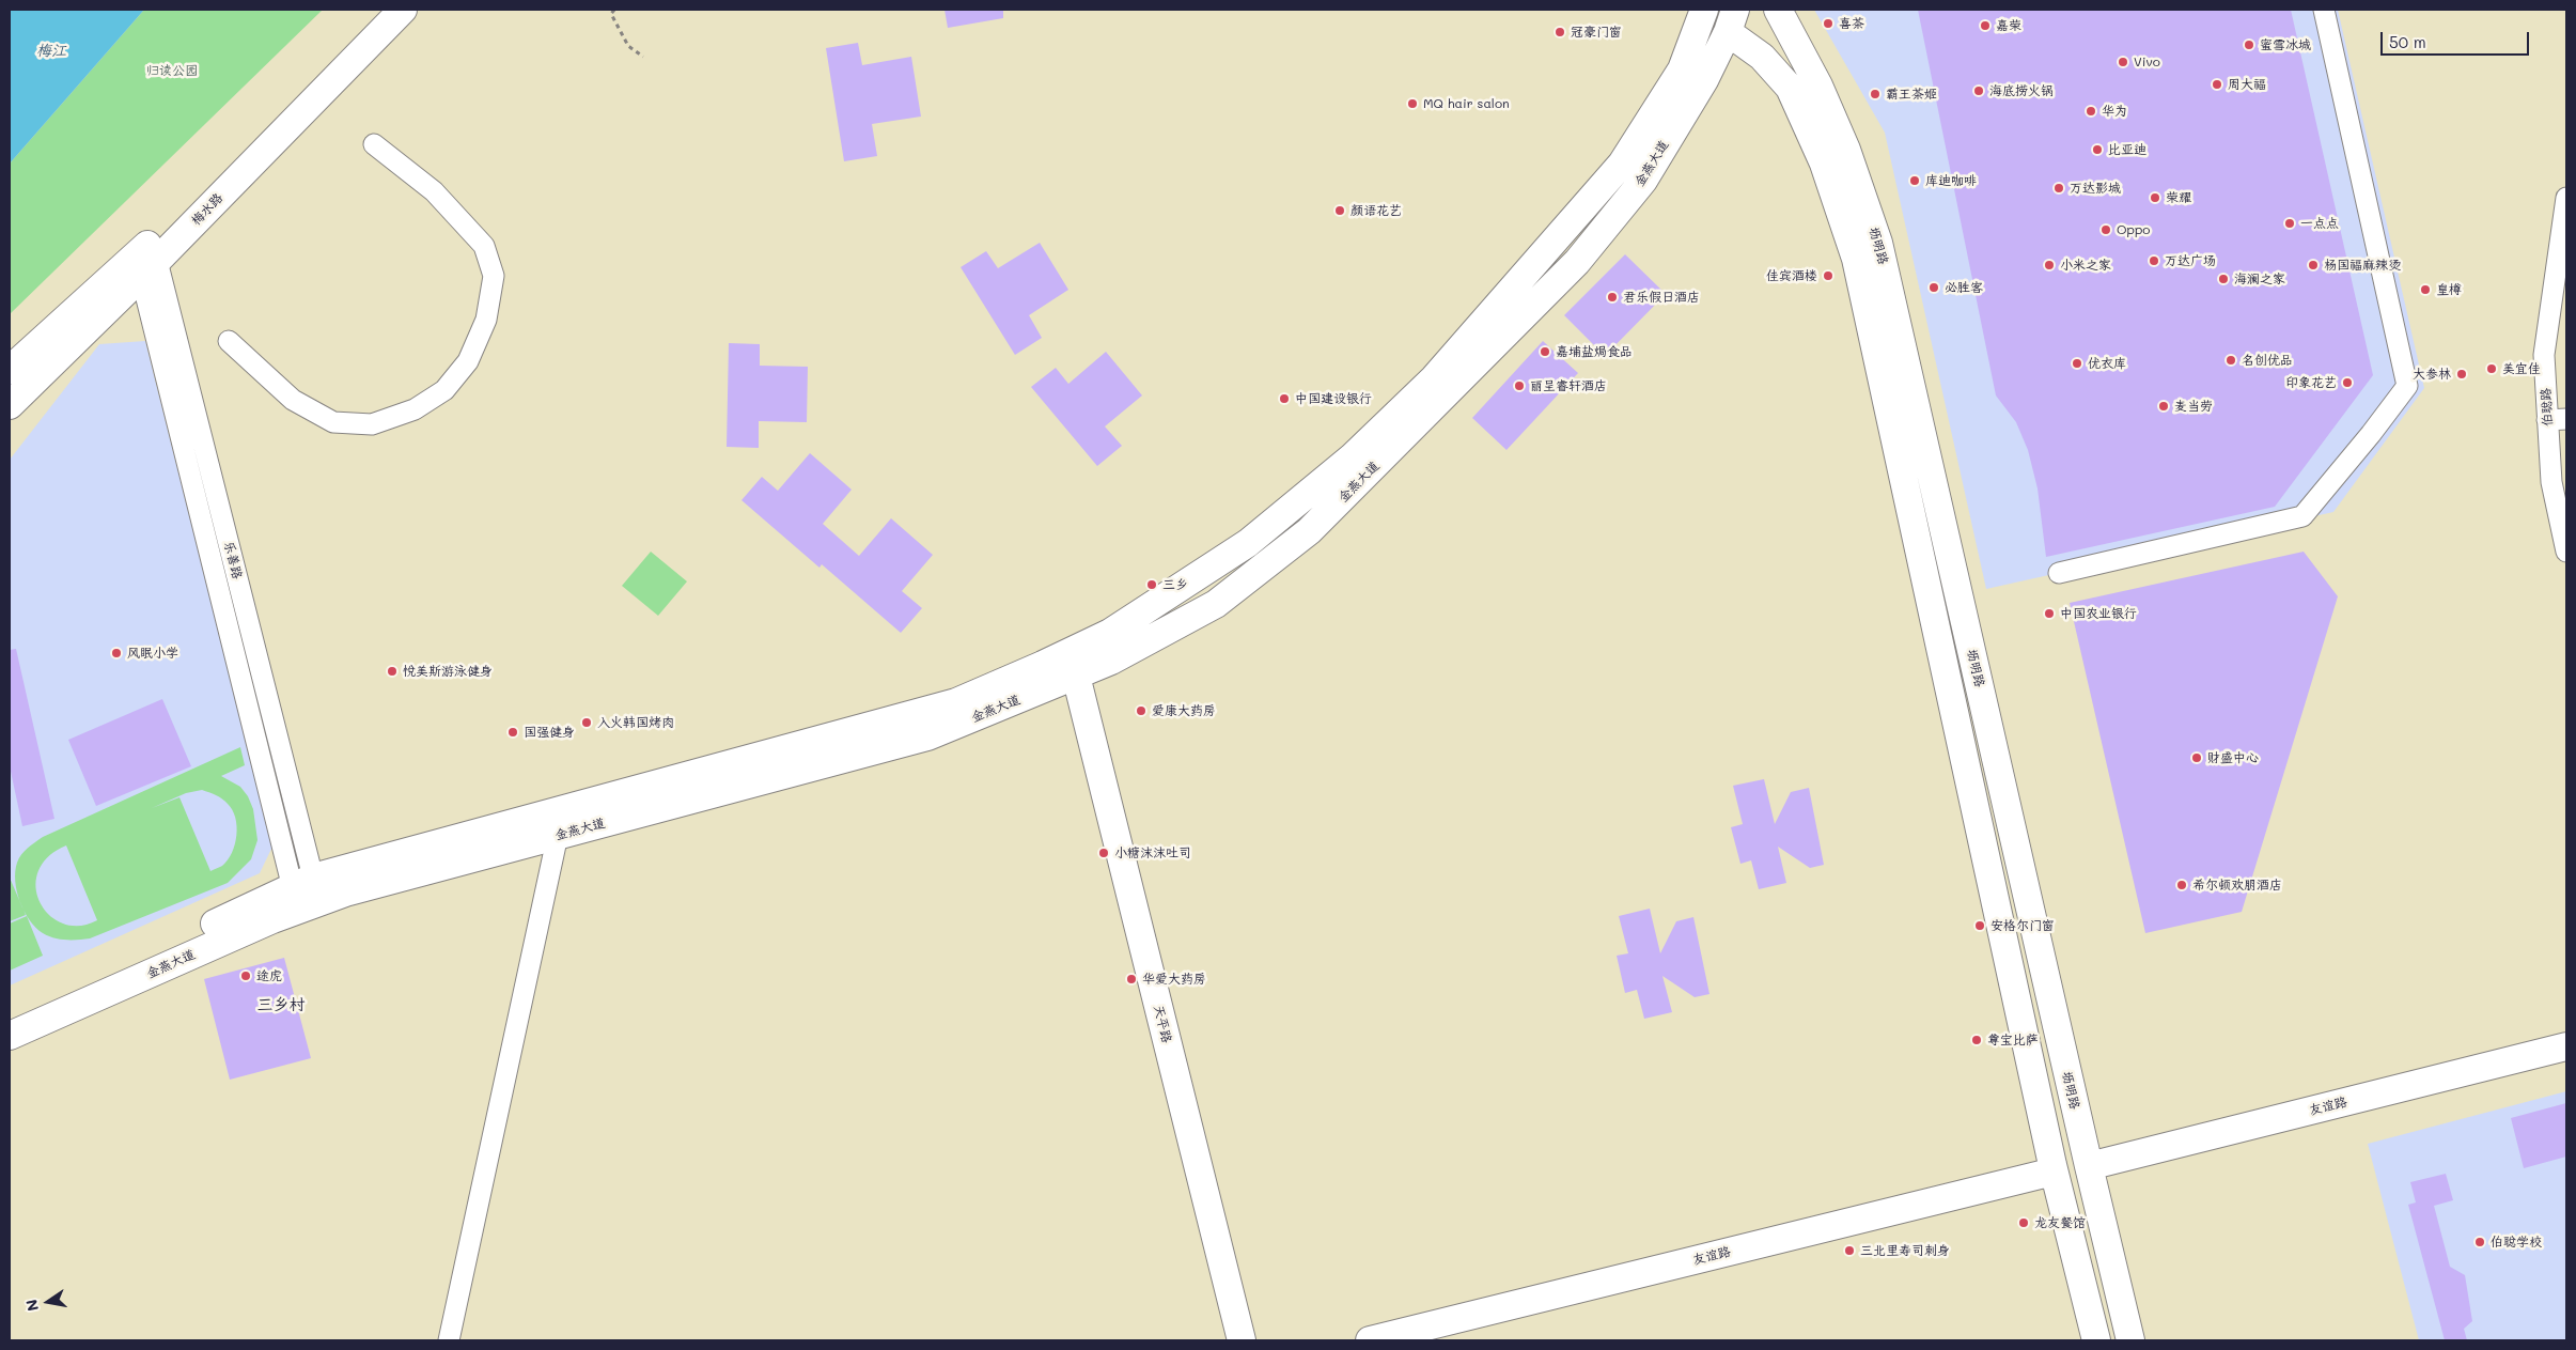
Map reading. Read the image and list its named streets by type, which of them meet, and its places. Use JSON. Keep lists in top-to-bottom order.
{
  "streets": {
    "main road": [
      "金燕大道",
      "梅水路",
      "坜明路",
      "天平路",
      "友谊路"
    ],
    "street": ["伯聪路", "乐善路"]
  },
  "crossings": [
    ["金燕大道", "坜明路"],
    ["金燕大道", "乐善路"],
    ["金燕大道", "天平路"],
    ["梅水路", "乐善路"],
    ["坜明路", "友谊路"]
  ],
  "districts": ["三乡村"],
  "water": ["梅江"],
  "parks": ["归读公园"],
  "places": [
    "喜茶",
    "嘉荣",
    "冠豪门窗",
    "蜜雪冰城",
    "Vivo",
    "周大福",
    "海底捞火锅",
    "霸王茶姬",
    "MQ hair salon",
    "华为",
    "比亚迪",
    "库迪咖啡",
    "万达影城",
    "荣耀",
    "颜语花艺",
    "一点点",
    "Oppo",
    "万达广场",
    "小米之家",
    "杨国福麻辣烫",
    "佳宾酒楼",
    "海澜之家",
    "必胜客",
    "皇樽",
    "君乐假日酒店",
    "嘉埔盐焗食品",
    "名创优品",
    "优衣库",
    "美宜佳",
    "大参林",
    "印象花艺",
    "丽呈睿轩酒店",
    "中国建设银行",
    "麦当劳",
    "三乡",
    "中国农业银行",
    "风眠小学",
    "悦美斯游泳健身",
    "爱康大药房",
    "入火韩国烤肉",
    "国强健身",
    "财盛中心",
    "小糖沫沫吐司",
    "希尔顿欢朋酒店",
    "安格尔门窗",
    "途虎",
    "华爱大药房",
    "尊宝比萨",
    "龙友餐馆",
    "伯聪学校",
    "三北里寿司刺身"
  ],
  "scale_bar": "50 m",
  "north": "left"
}
